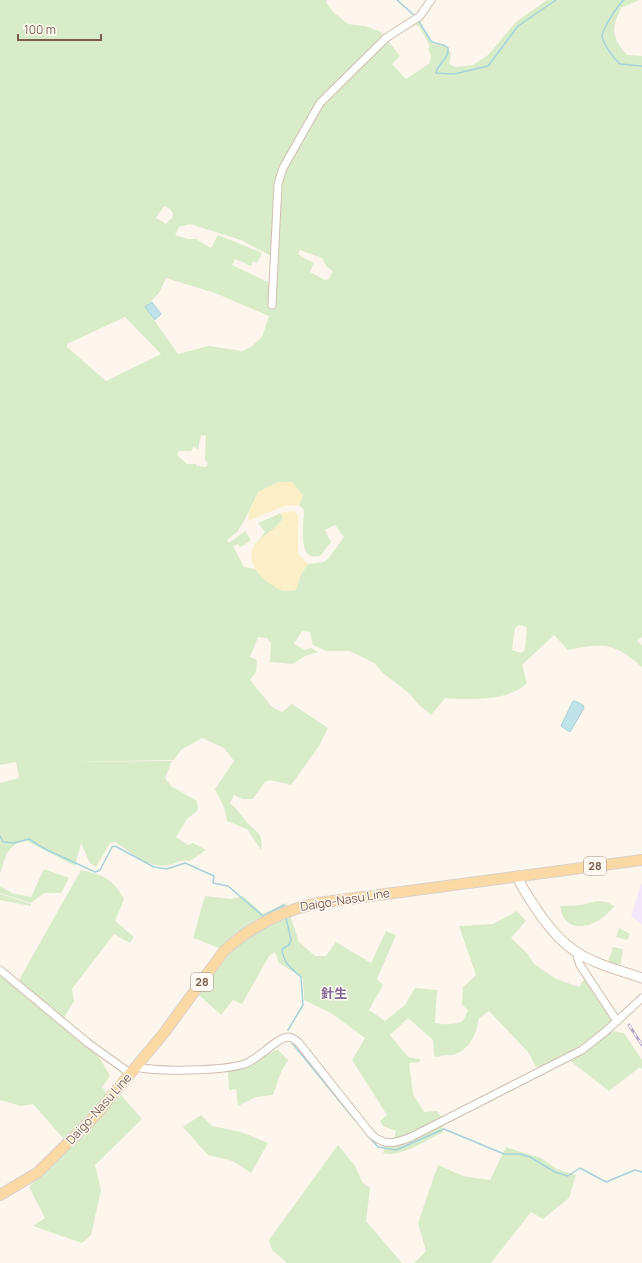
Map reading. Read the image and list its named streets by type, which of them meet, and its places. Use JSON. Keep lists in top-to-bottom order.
{
  "streets": {
    "main road": ["28", "Daigo-Nasu Line"]
  },
  "districts": ["針生"],
  "scale_bar": "100 m"
}
